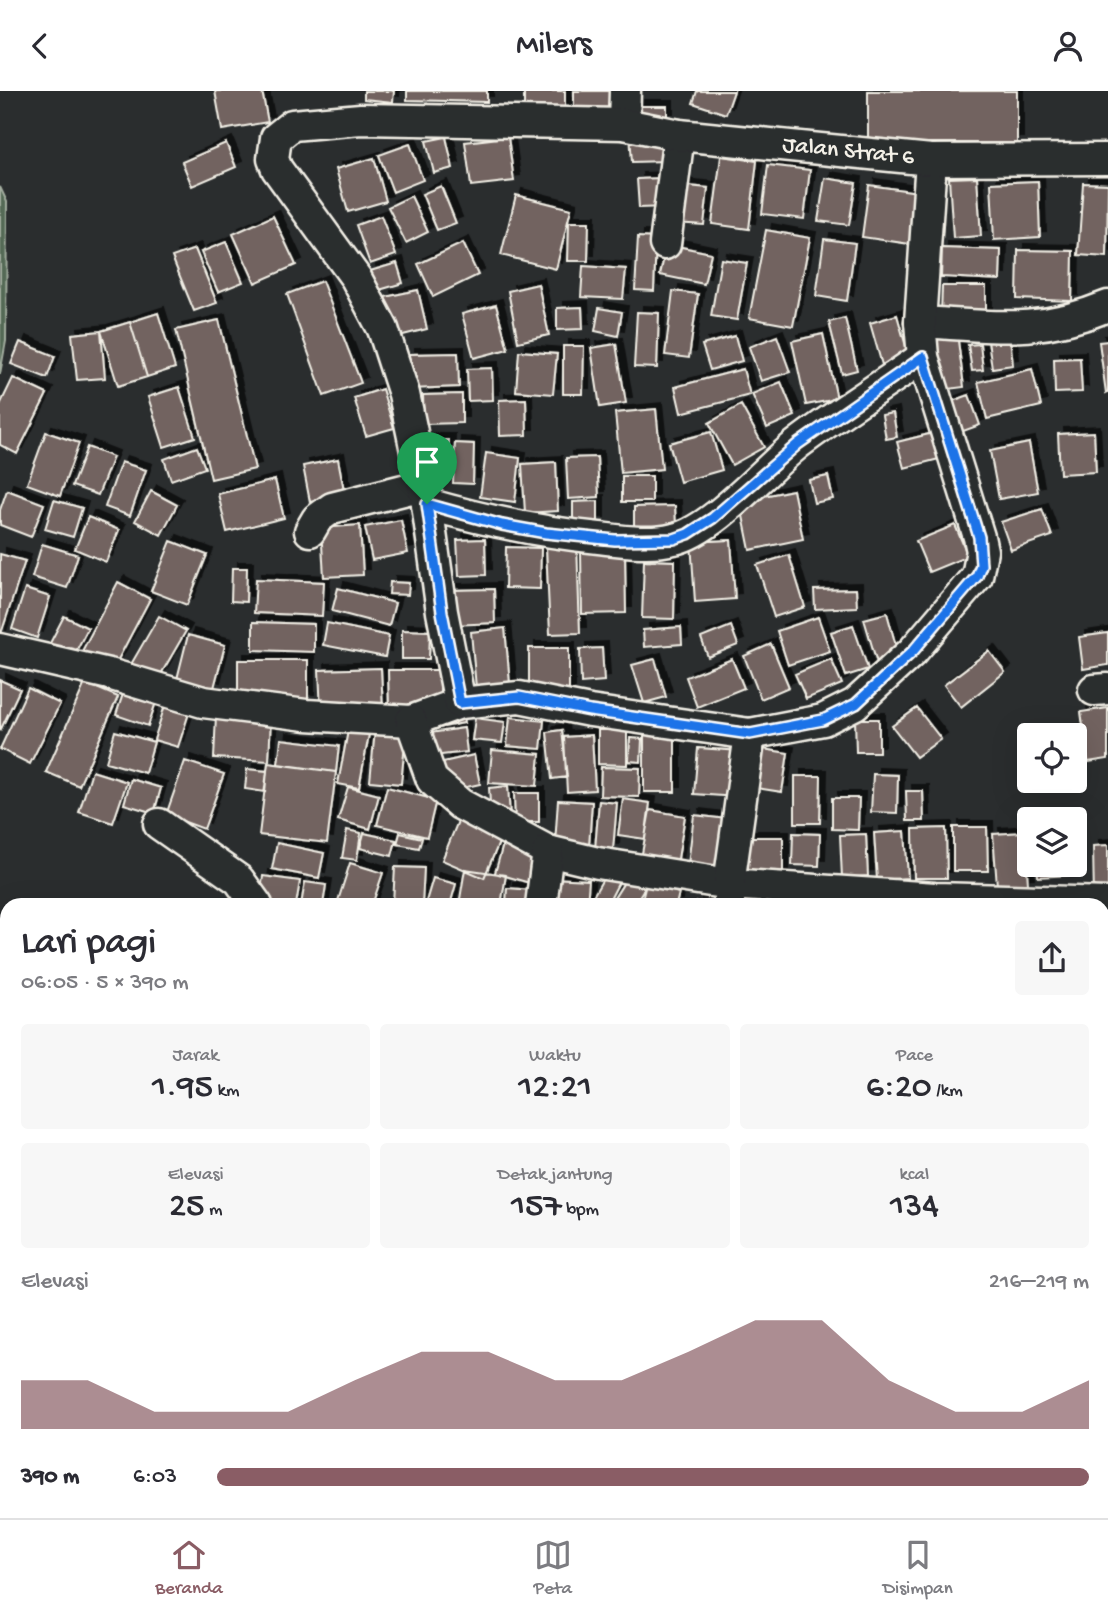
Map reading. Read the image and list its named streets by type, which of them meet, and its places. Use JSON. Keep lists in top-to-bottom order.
{
  "streets": {
    "street": ["Jalan Strat 6"]
  },
  "page": {
    "header": "Milers",
    "heading": ["Lari pagi", "06:05 · 5 × 390 m"],
    "stats": [
      ["Jarak", "1.95 km"],
      ["Waktu", "12:21"],
      ["Pace", "6:20 /km"],
      ["Elevasi", "25 m"],
      ["Detak jantung", "157 bpm"],
      ["kcal", "134"]
    ],
    "chart": ["Elevasi", "216–219 m"],
    "list": [
      {
        "name": "390 m",
        "note": "6:03"
      }
    ],
    "tabs": ["Beranda", "Peta", "Disimpan"]
  }
}
